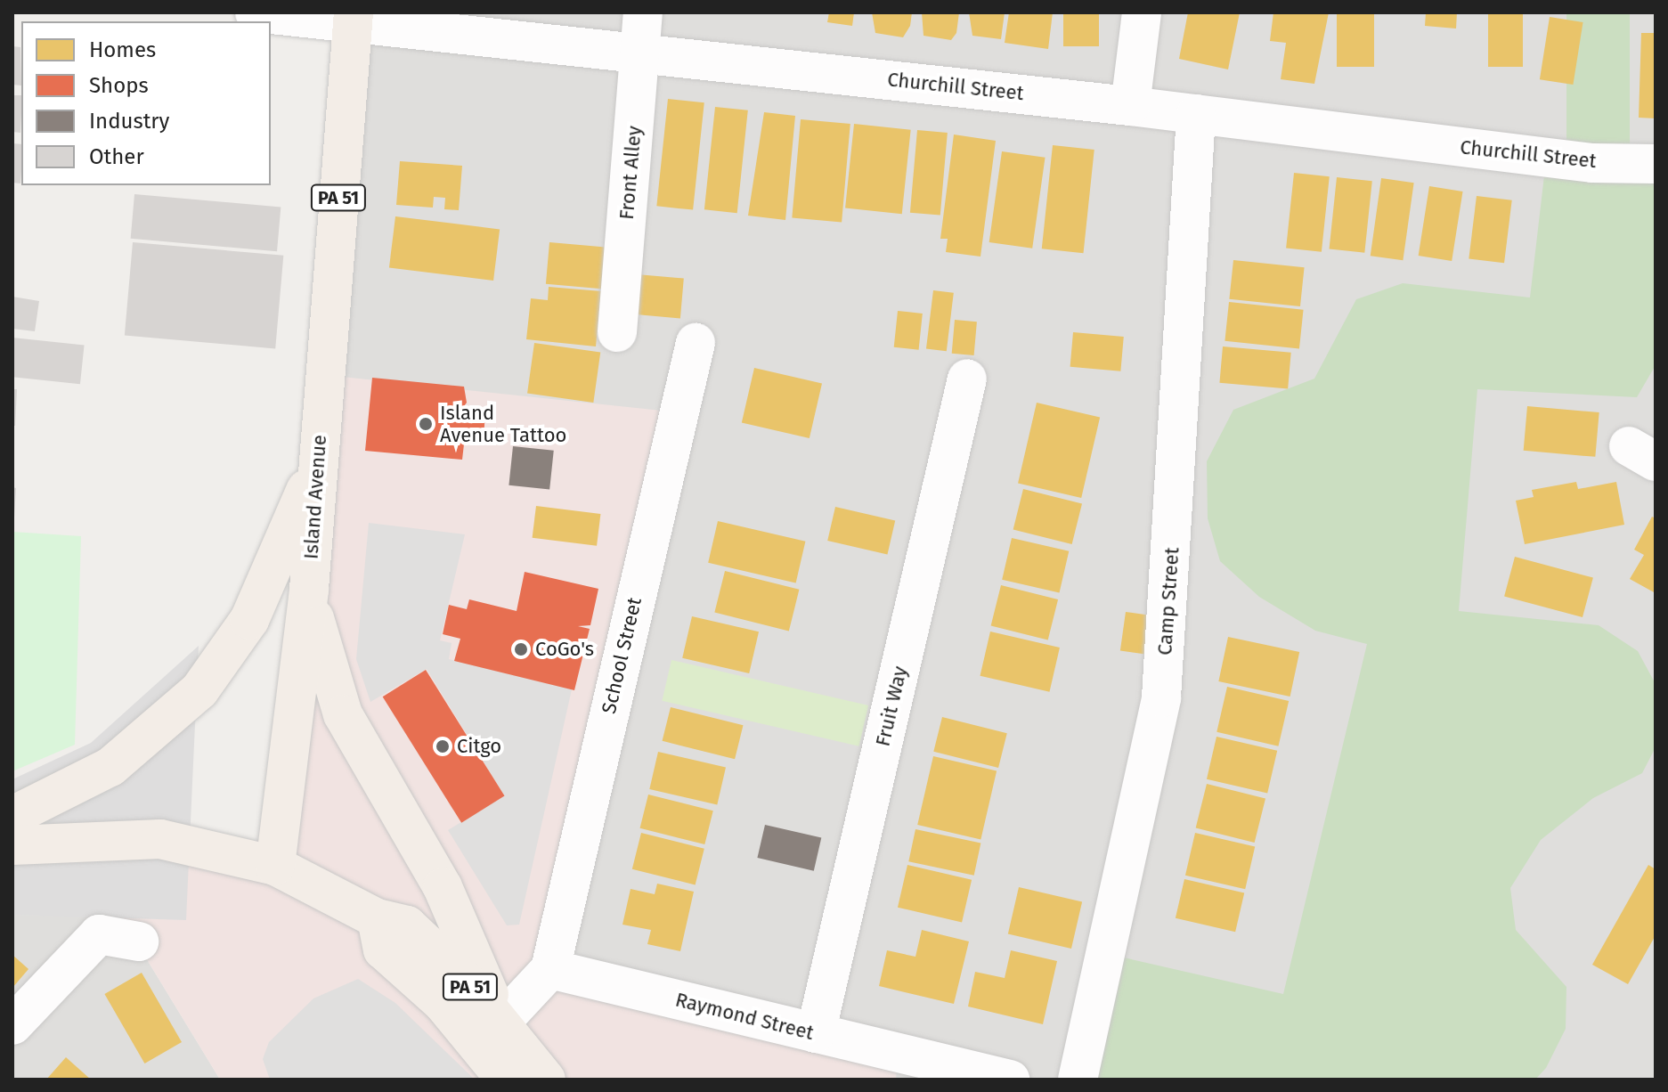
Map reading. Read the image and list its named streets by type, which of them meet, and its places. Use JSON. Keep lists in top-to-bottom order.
{
  "streets": {
    "main road": ["PA 51", "Island Avenue"],
    "street": [
      "Churchill Street",
      "Front Alley",
      "Camp Street",
      "School Street",
      "Fruit Way",
      "Raymond Street"
    ]
  },
  "crossings": [
    ["Churchill Street", "Front Alley"],
    ["Churchill Street", "Island Avenue"],
    ["Churchill Street", "Camp Street"],
    ["PA 51", "Island Avenue"],
    ["School Street", "Raymond Street"],
    ["Fruit Way", "Raymond Street"]
  ],
  "places": ["Island Avenue Tattoo", "CoGo's", "Citgo"],
  "legend": [
    "Homes",
    "Shops",
    "Industry",
    "Other"
  ]
}
